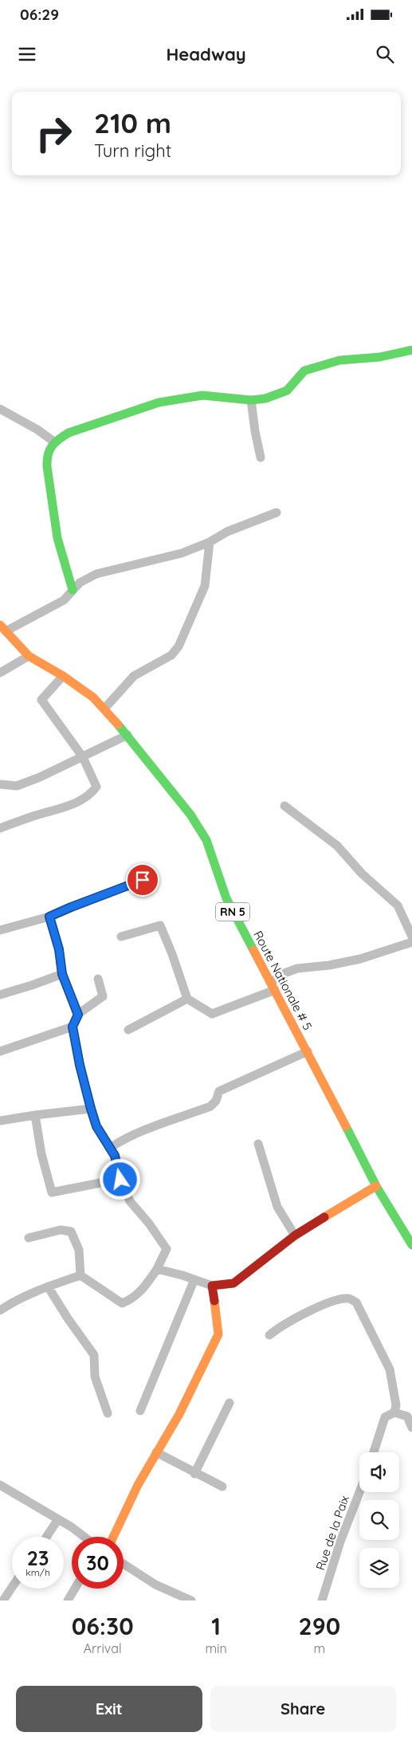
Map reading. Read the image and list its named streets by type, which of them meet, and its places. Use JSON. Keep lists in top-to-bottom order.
{
  "streets": {
    "street": ["RN 5", "Route Nationale # 5", "Rue de la Paix"]
  },
  "page": {
    "status": "06:29",
    "header": "Headway",
    "turn": ["210 m", "Turn right"],
    "speed": "23 km/h",
    "limit": "30",
    "eta": [
      "06:30",
      "Arrival",
      "1",
      "min",
      "290",
      "m"
    ],
    "buttons": ["Exit", "Share"]
  }
}
